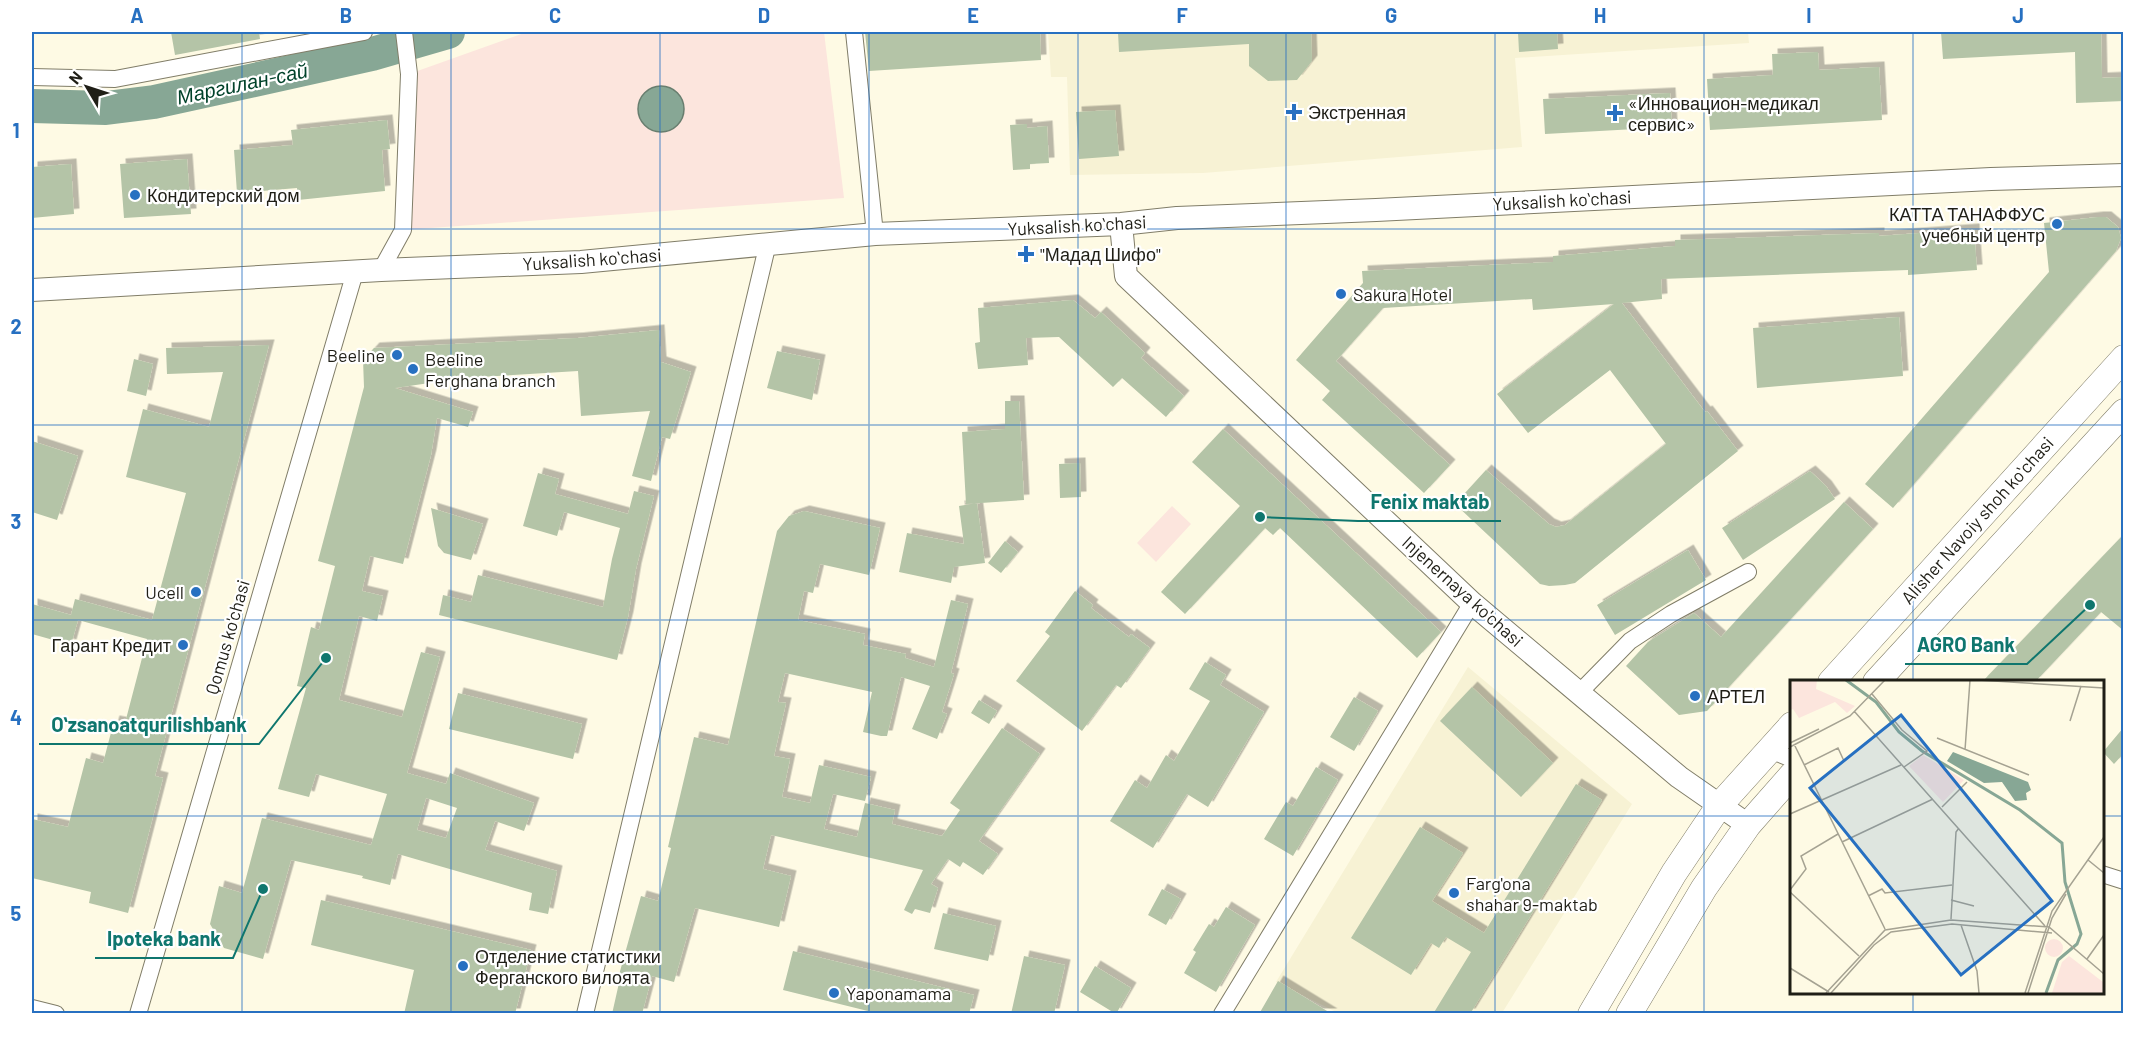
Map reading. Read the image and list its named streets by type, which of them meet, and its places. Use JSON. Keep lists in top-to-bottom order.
{
  "streets": {
    "main road": ["Yuksalish koʻchasi", "Alisher Navoiy shoh koʻchasi", "Injenernaya ko'chasi"],
    "street": ["Qomus ko'chasi"]
  },
  "crossings": [
    ["Yuksalish koʻchasi", "Injenernaya ko'chasi"],
    ["Yuksalish koʻchasi", "Qomus ko'chasi"]
  ],
  "water": ["Маргилан-сай"],
  "places": {
    "health": ["Экстренная", "«Инновацион-медикал сервис»", "\"Мадад Шифо\""],
    "other": [
      "Кондитерский дом",
      "КАТТА ТАНАФФУС учебный центр",
      "Sakura Hotel",
      "Beeline",
      "Beeline Ferghana branch",
      "Fenix maktab",
      "Ucell",
      "AGRO Bank",
      "Гарант Кредит",
      "Oʻzsanoatqurilishbank",
      "АРТЕЛ",
      "Ipoteka bank",
      "Farg'ona shahar 9-maktab",
      "Отделение статистики Ферганского вилоята",
      "Yaponamama"
    ]
  },
  "north": "top left",
  "grid": {
    "columns": [
      "A",
      "B",
      "C",
      "D",
      "E",
      "F",
      "G",
      "H",
      "I",
      "J"
    ],
    "rows": [
      "1",
      "2",
      "3",
      "4",
      "5"
    ]
  }
}
